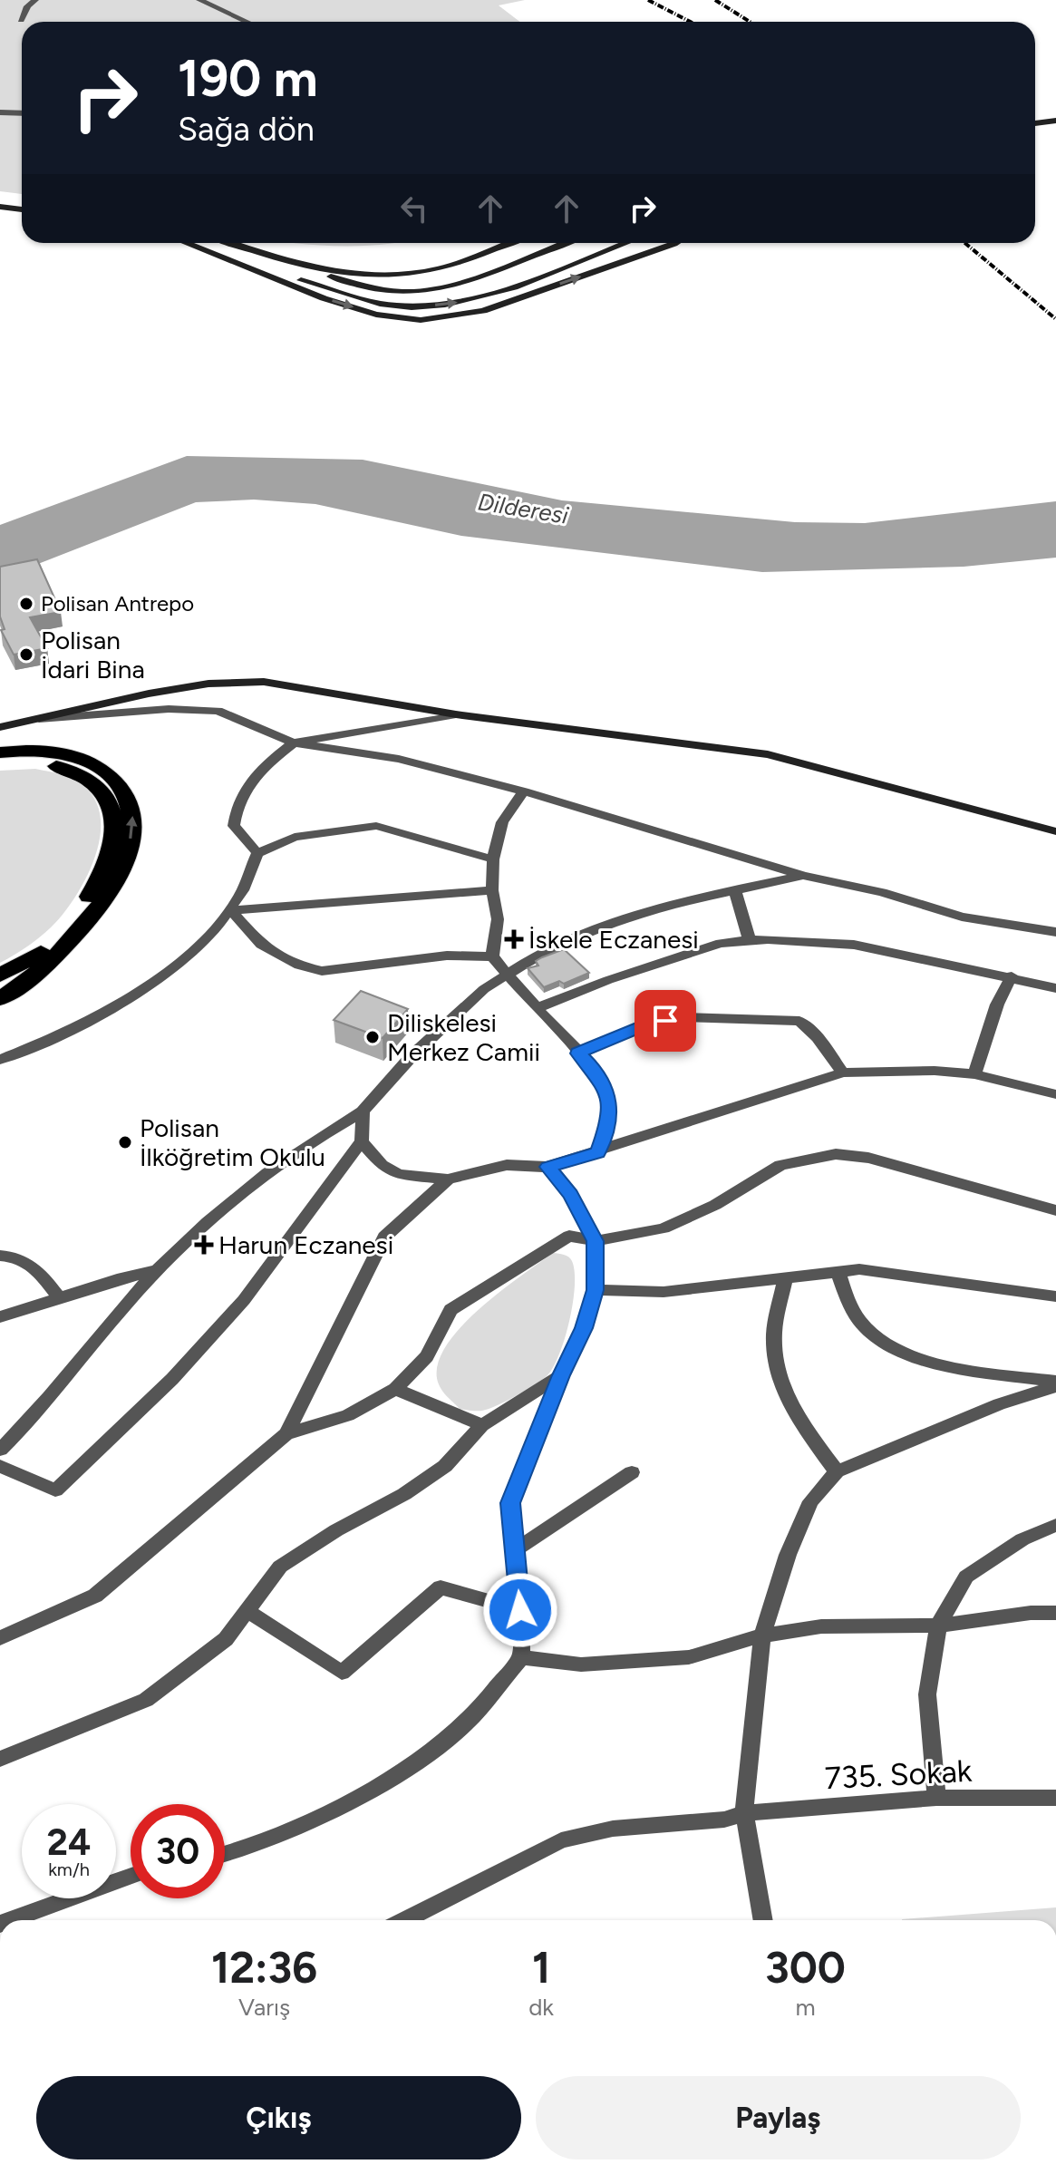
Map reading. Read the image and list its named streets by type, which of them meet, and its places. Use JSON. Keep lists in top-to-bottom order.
{
  "streets": {
    "street": ["735. Sokak"]
  },
  "water": ["Dilderesi"],
  "places": {
    "other": [
      "Polisan Antrepo",
      "Polisan İdari Bina",
      "Diliskelesi Merkez Camii",
      "Polisan İlköğretim Okulu"
    ],
    "health": ["İskele Eczanesi", "Harun Eczanesi"]
  },
  "page": {
    "turn": ["190 m", "Sağa dön"],
    "speed": "24 km/h",
    "limit": "30",
    "eta": [
      "12:36",
      "Varış",
      "1",
      "dk",
      "300",
      "m"
    ],
    "buttons": ["Çıkış", "Paylaş"]
  }
}
